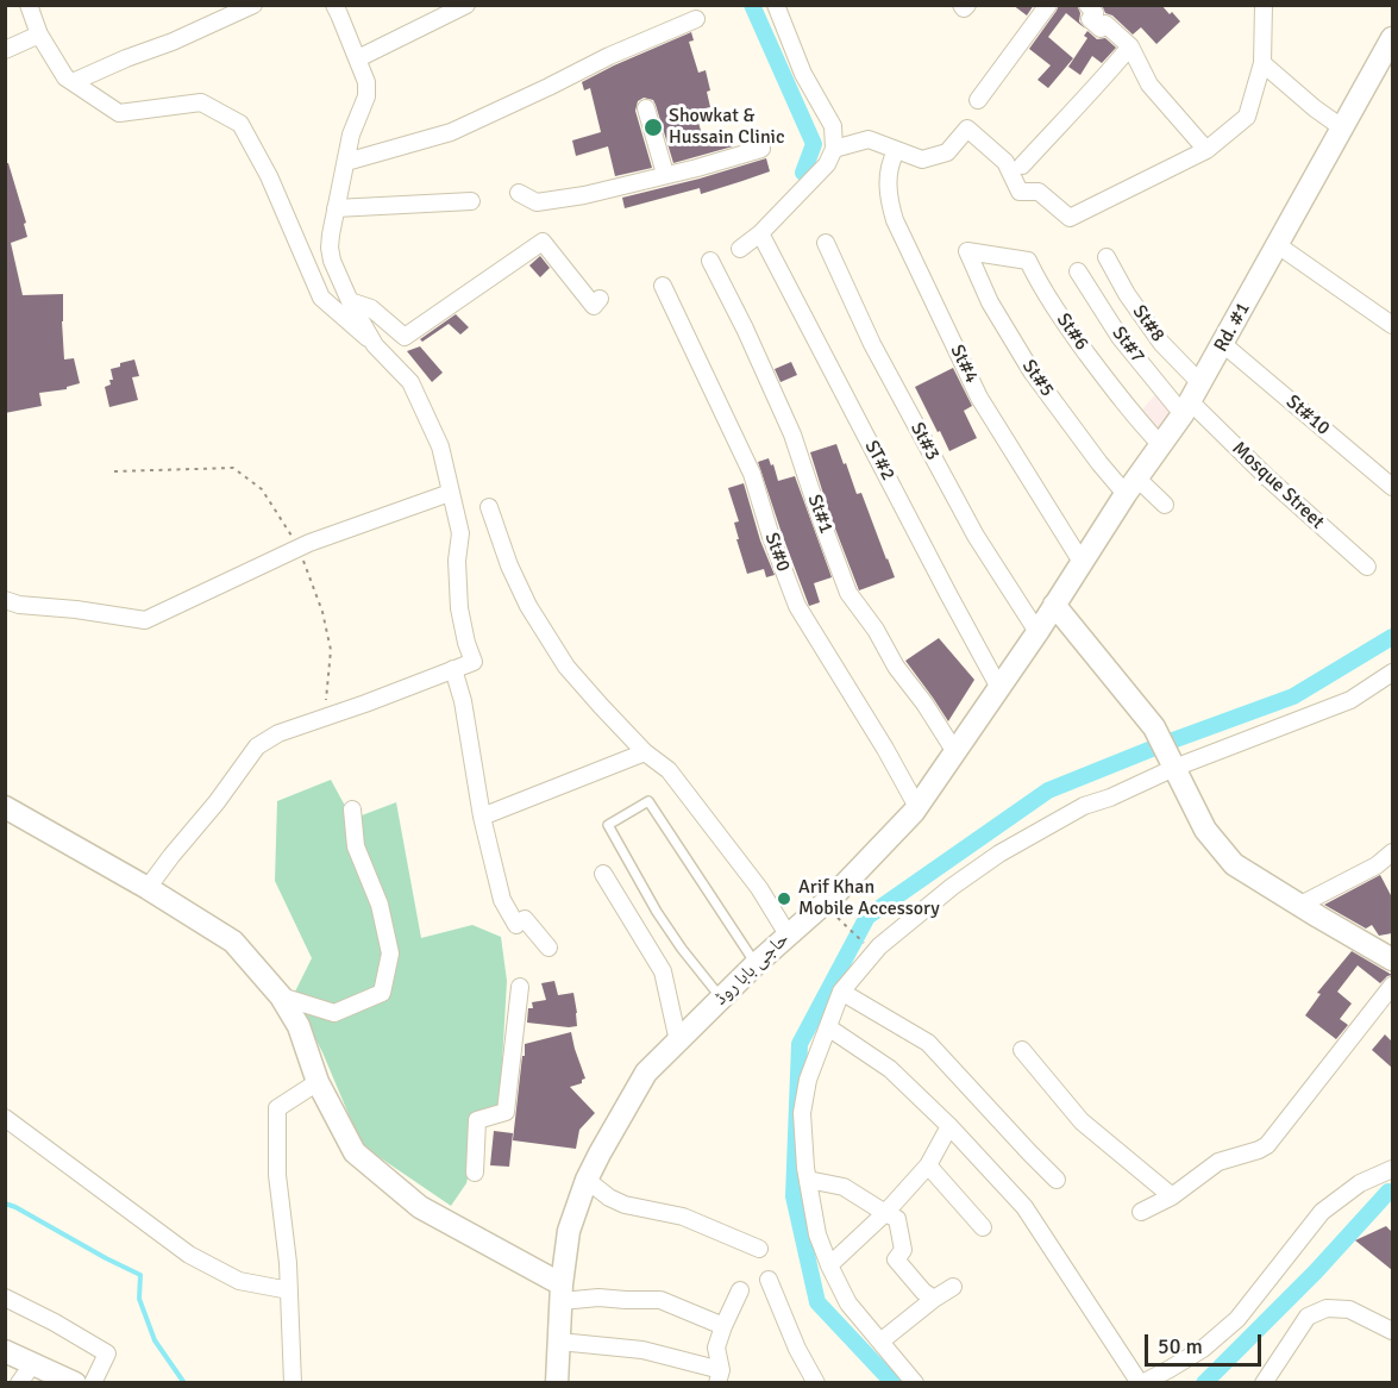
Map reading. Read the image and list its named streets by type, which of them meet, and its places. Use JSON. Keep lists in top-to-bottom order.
{
  "streets": {
    "main road": ["Rd. #1", "حاجی بابا روڈ"],
    "street": [
      "St#8",
      "St#6",
      "St#7",
      "St#4",
      "St#5",
      "St#10",
      "St#3",
      "ST#2",
      "Mosque Street",
      "St#1",
      "St#0"
    ]
  },
  "crossings": [
    ["St#8", "Rd. #1"],
    ["St#8", "St#7"],
    ["St#8", "Mosque Street"],
    ["Rd. #1", "St#6"],
    ["Rd. #1", "St#7"],
    ["Rd. #1", "St#4"],
    ["Rd. #1", "St#5"],
    ["Rd. #1", "St#10"],
    ["Rd. #1", "Mosque Street"],
    ["Rd. #1", "حاجی بابا روڈ"],
    ["St#6", "St#5"],
    ["St#7", "Mosque Street"],
    ["St#3", "حاجی بابا روڈ"],
    ["ST#2", "حاجی بابا روڈ"],
    ["St#1", "حاجی بابا روڈ"],
    ["St#0", "حاجی بابا روڈ"]
  ],
  "places": ["Showkat & Hussain Clinic", "Arif Khan Mobile Accessory"],
  "scale_bar": "50 m"
}
